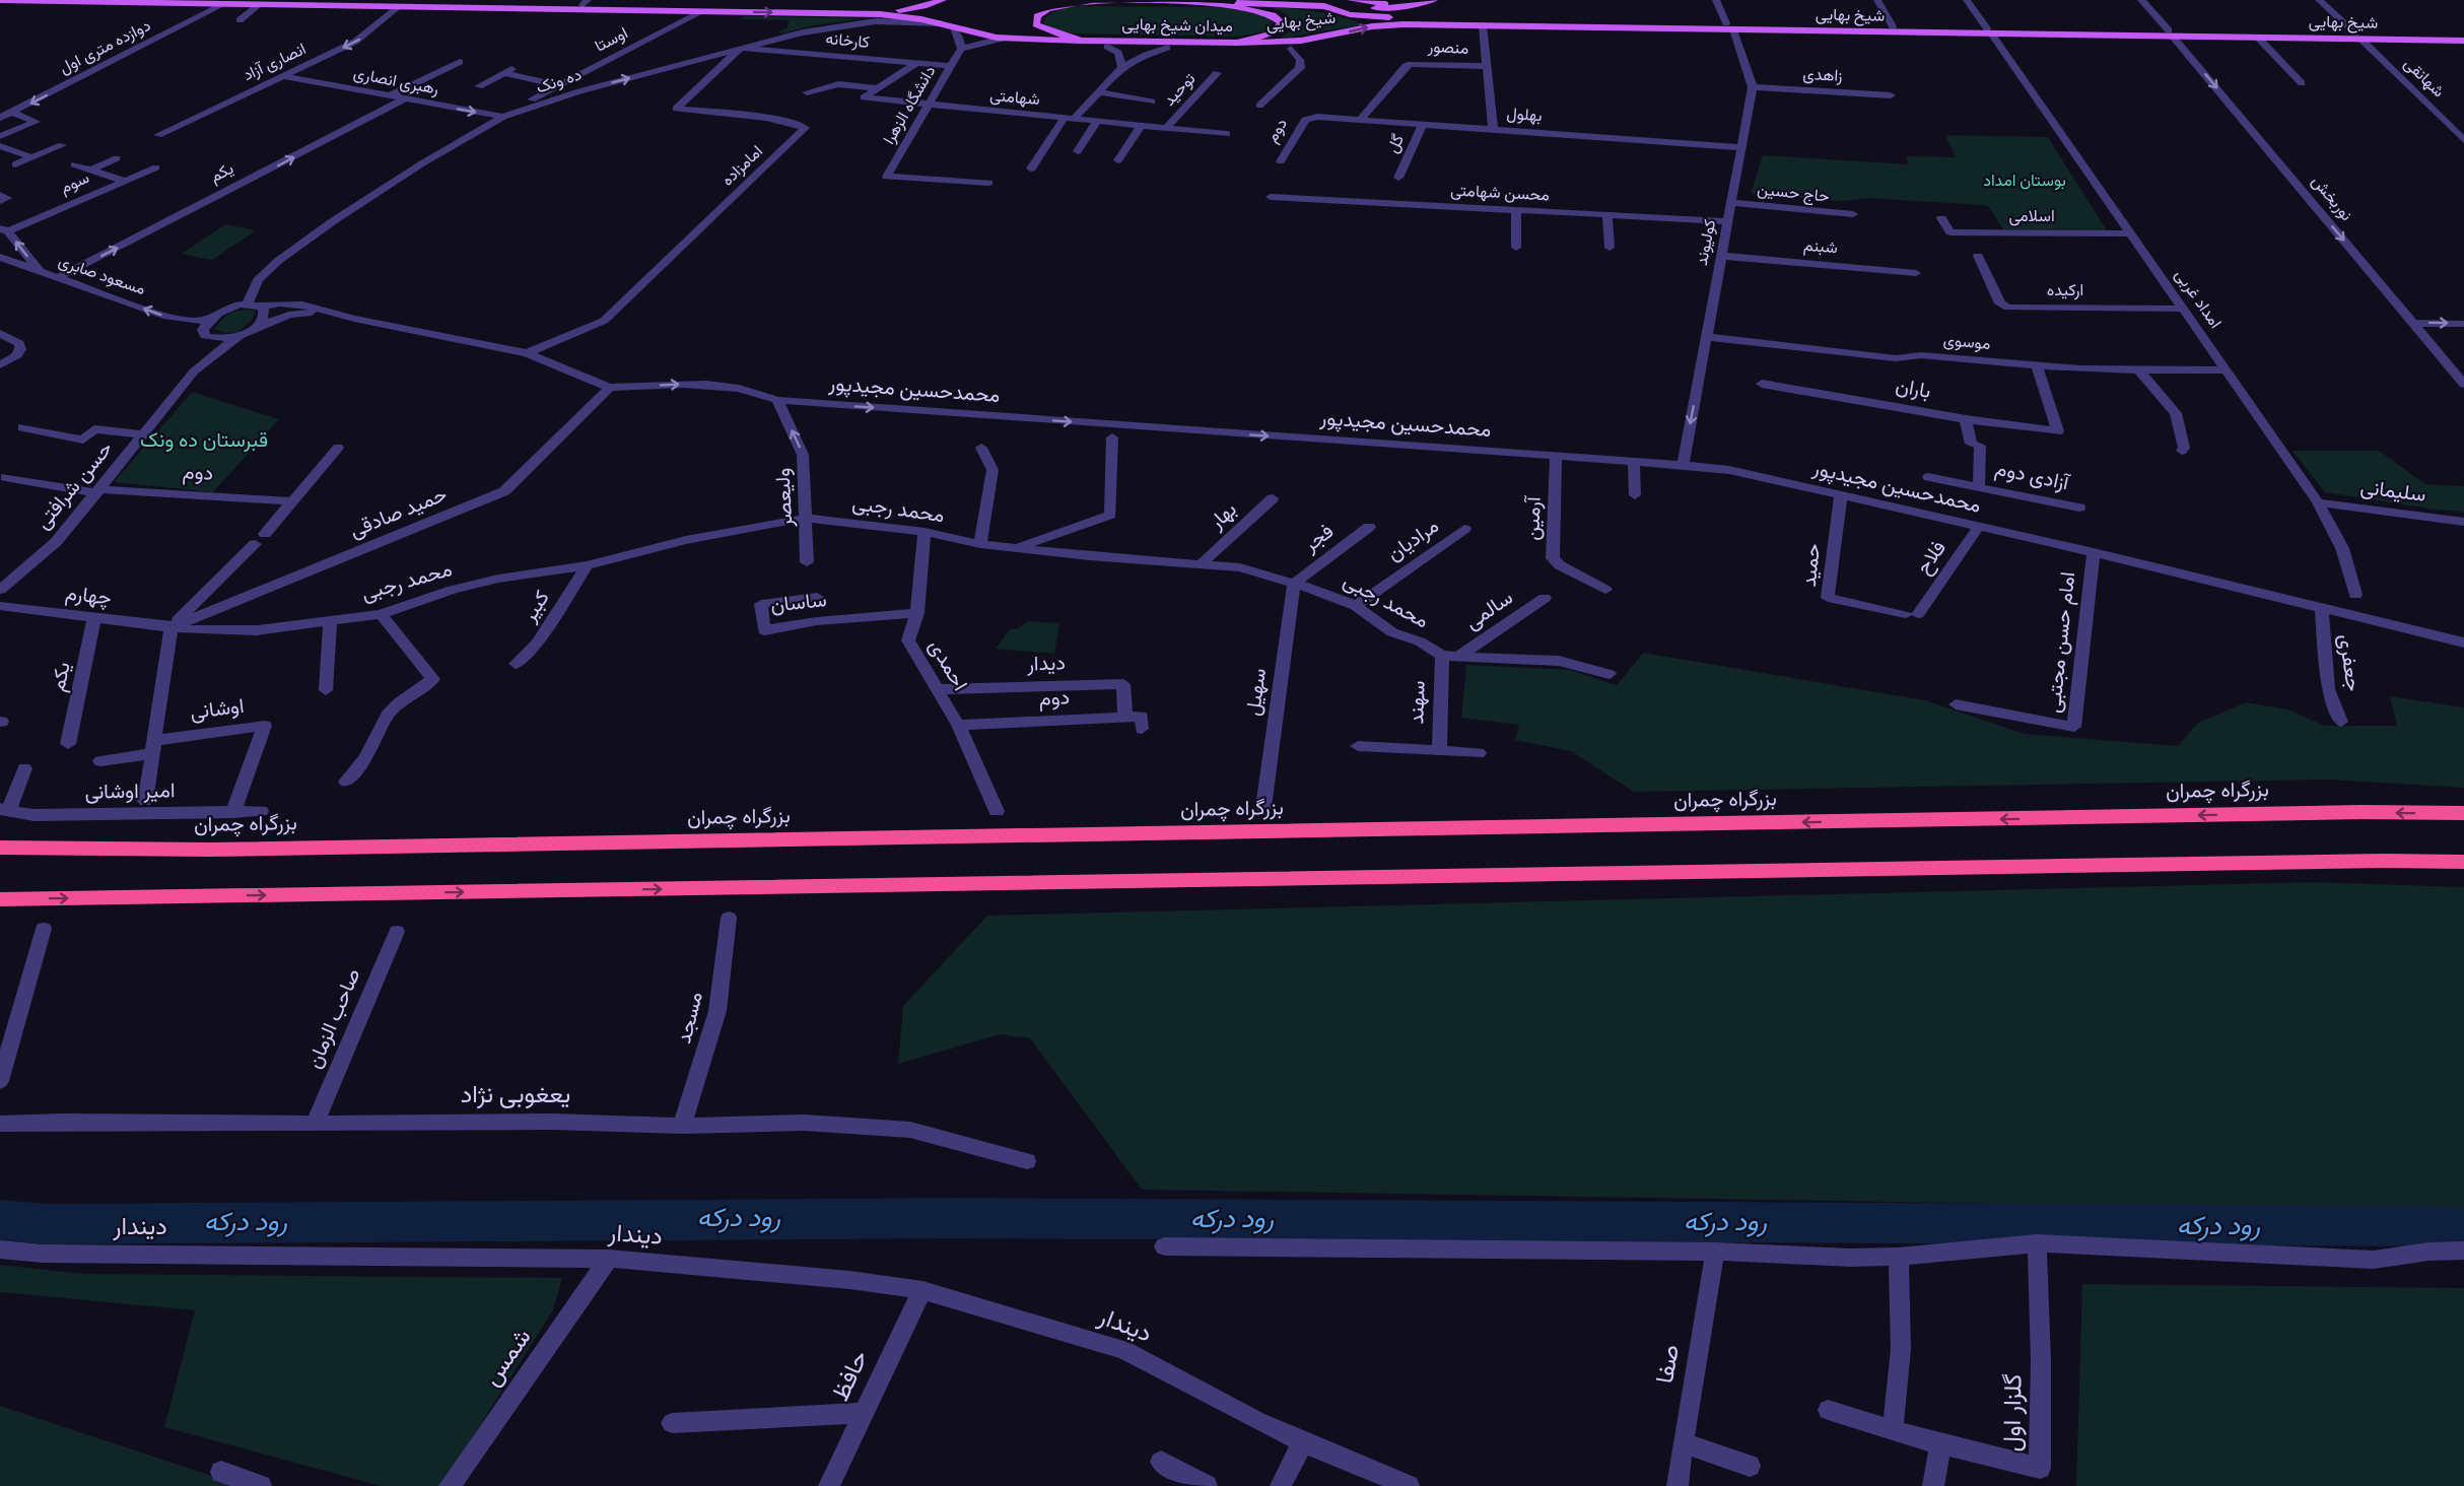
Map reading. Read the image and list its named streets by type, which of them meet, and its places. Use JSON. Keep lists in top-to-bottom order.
{
  "streets": {
    "highway": ["بزرگراه چمران"],
    "main road": ["شیخ بهایی", "میدان شیخ بهایی", "اوستا"],
    "street": [
      "کارخانه",
      "دوازده متری اول",
      "منصور",
      "انصاری آزاد",
      "زاهدی",
      "شهانقی",
      "رهبری انصاری",
      "ده ونک",
      "توحید",
      "شهامتی",
      "دانشگاه الزهرا",
      "بهلول",
      "دوم",
      "گل",
      "امامزاده",
      "یکم",
      "سوم",
      "محسن شهامتی",
      "حاج حسین",
      "نوربخش",
      "اسلامی",
      "کولیوند",
      "شبنم",
      "مسعود صابری",
      "ارکیده",
      "امداد غربی",
      "موسوی",
      "باران",
      "محمدحسین مجیدپور",
      "آزادی دوم",
      "حسن شرافتی",
      "سلیمانی",
      "ولیعصر",
      "محمد رجبی",
      "حمید صادقی",
      "بهار",
      "آرمین",
      "فجر",
      "مرادیان",
      "فلاح",
      "حمید",
      "چهارم",
      "ساسان",
      "کبیر",
      "سالمی",
      "امام حسن مجتبی",
      "جعفری",
      "دیدار",
      "احمدی",
      "سهیل",
      "سهند",
      "اوشانی",
      "امیر اوشانی",
      "مسجد",
      "صاحب الزمان",
      "یعغوبی نژاد",
      "دیندار",
      "شمس",
      "صفا",
      "حافظ",
      "گلزار اول"
    ]
  },
  "crossings": [
    ["شیخ بهایی", "میدان شیخ بهایی"],
    ["شیخ بهایی", "شهانقی"],
    ["شیخ بهایی", "نوربخش"],
    ["شیخ بهایی", "کولیوند"],
    ["شیخ بهایی", "امداد غربی"],
    ["اوستا", "رهبری انصاری"],
    ["اوستا", "ده ونک"],
    ["کارخانه", "ده ونک"],
    ["کارخانه", "دانشگاه الزهرا"],
    ["کارخانه", "امامزاده"],
    ["منصور", "بهلول"],
    ["انصاری آزاد", "رهبری انصاری"],
    ["زاهدی", "کولیوند"],
    ["رهبری انصاری", "ده ونک"],
    ["رهبری انصاری", "یکم"],
    ["ده ونک", "امامزاده"],
    ["توحید", "شهامتی"],
    ["شهامتی", "دانشگاه الزهرا"],
    ["بهلول", "دوم"],
    ["بهلول", "گل"],
    ["بهلول", "کولیوند"],
    ["دوم", "حسن شرافتی"],
    ["دوم", "دیدار"],
    ["دوم", "احمدی"],
    ["امامزاده", "محمدحسین مجیدپور"],
    ["یکم", "مسعود صابری"],
    ["یکم", "چهارم"],
    ["سوم", "مسعود صابری"],
    ["محسن شهامتی", "کولیوند"],
    ["حاج حسین", "کولیوند"],
    ["اسلامی", "امداد غربی"],
    ["کولیوند", "شبنم"],
    ["کولیوند", "موسوی"],
    ["کولیوند", "محمدحسین مجیدپور"],
    ["ارکیده", "امداد غربی"],
    ["امداد غربی", "موسوی"],
    ["امداد غربی", "سلیمانی"],
    ["موسوی", "باران"],
    ["باران", "آزادی دوم"],
    ["محمدحسین مجیدپور", "ولیعصر"],
    ["محمدحسین مجیدپور", "حمید صادقی"],
    ["محمدحسین مجیدپور", "آرمین"],
    ["محمدحسین مجیدپور", "فلاح"],
    ["محمدحسین مجیدپور", "حمید"],
    ["محمدحسین مجیدپور", "امام حسن مجتبی"],
    ["محمدحسین مجیدپور", "جعفری"],
    ["ولیعصر", "محمد رجبی"],
    ["محمد رجبی", "حمید صادقی"],
    ["محمد رجبی", "بهار"],
    ["محمد رجبی", "فجر"],
    ["محمد رجبی", "مرادیان"],
    ["محمد رجبی", "چهارم"],
    ["محمد رجبی", "کبیر"],
    ["محمد رجبی", "سالمی"],
    ["محمد رجبی", "احمدی"],
    ["محمد رجبی", "سهیل"],
    ["محمد رجبی", "سهند"],
    ["حمید صادقی", "چهارم"],
    ["فجر", "سهیل"],
    ["فلاح", "حمید"],
    ["ساسان", "احمدی"],
    ["سالمی", "سهند"],
    ["دیدار", "احمدی"],
    ["اوشانی", "امیر اوشانی"],
    ["مسجد", "یعغوبی نژاد"],
    ["صاحب الزمان", "یعغوبی نژاد"],
    ["دیندار", "شمس"],
    ["دیندار", "حافظ"]
  ],
  "one_way": [
    "دوازده متری اول",
    "رهبری انصاری",
    "نوربخش",
    "محمدحسین مجیدپور",
    "ولیعصر"
  ],
  "water": ["رود درکه"],
  "parks": ["بوستان امداد", "قبرستان ده ونک"]
}
